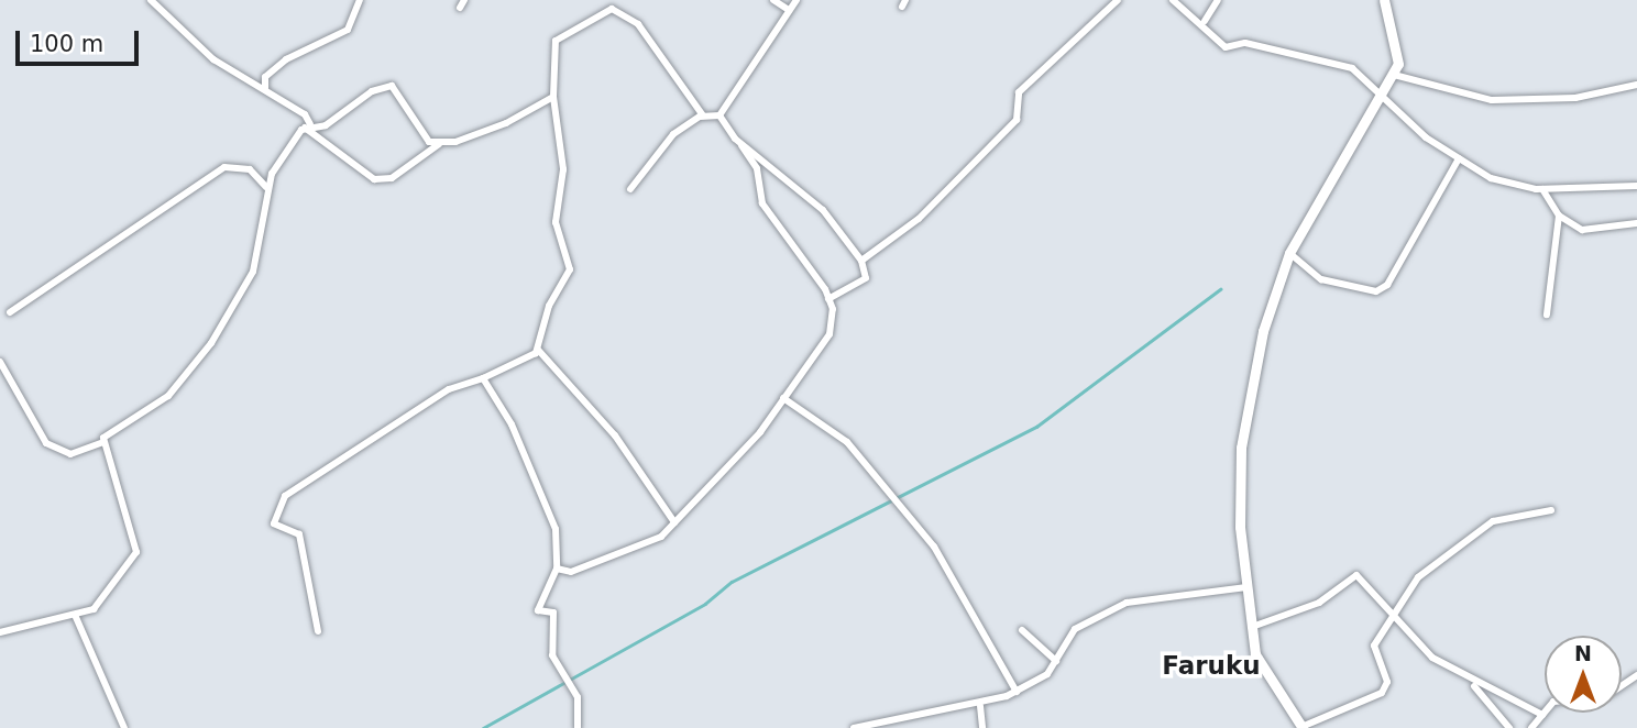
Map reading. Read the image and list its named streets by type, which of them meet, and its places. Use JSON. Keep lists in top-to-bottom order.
{
  "districts": ["Faruku"],
  "scale_bar": "100 m",
  "north": "top"
}
